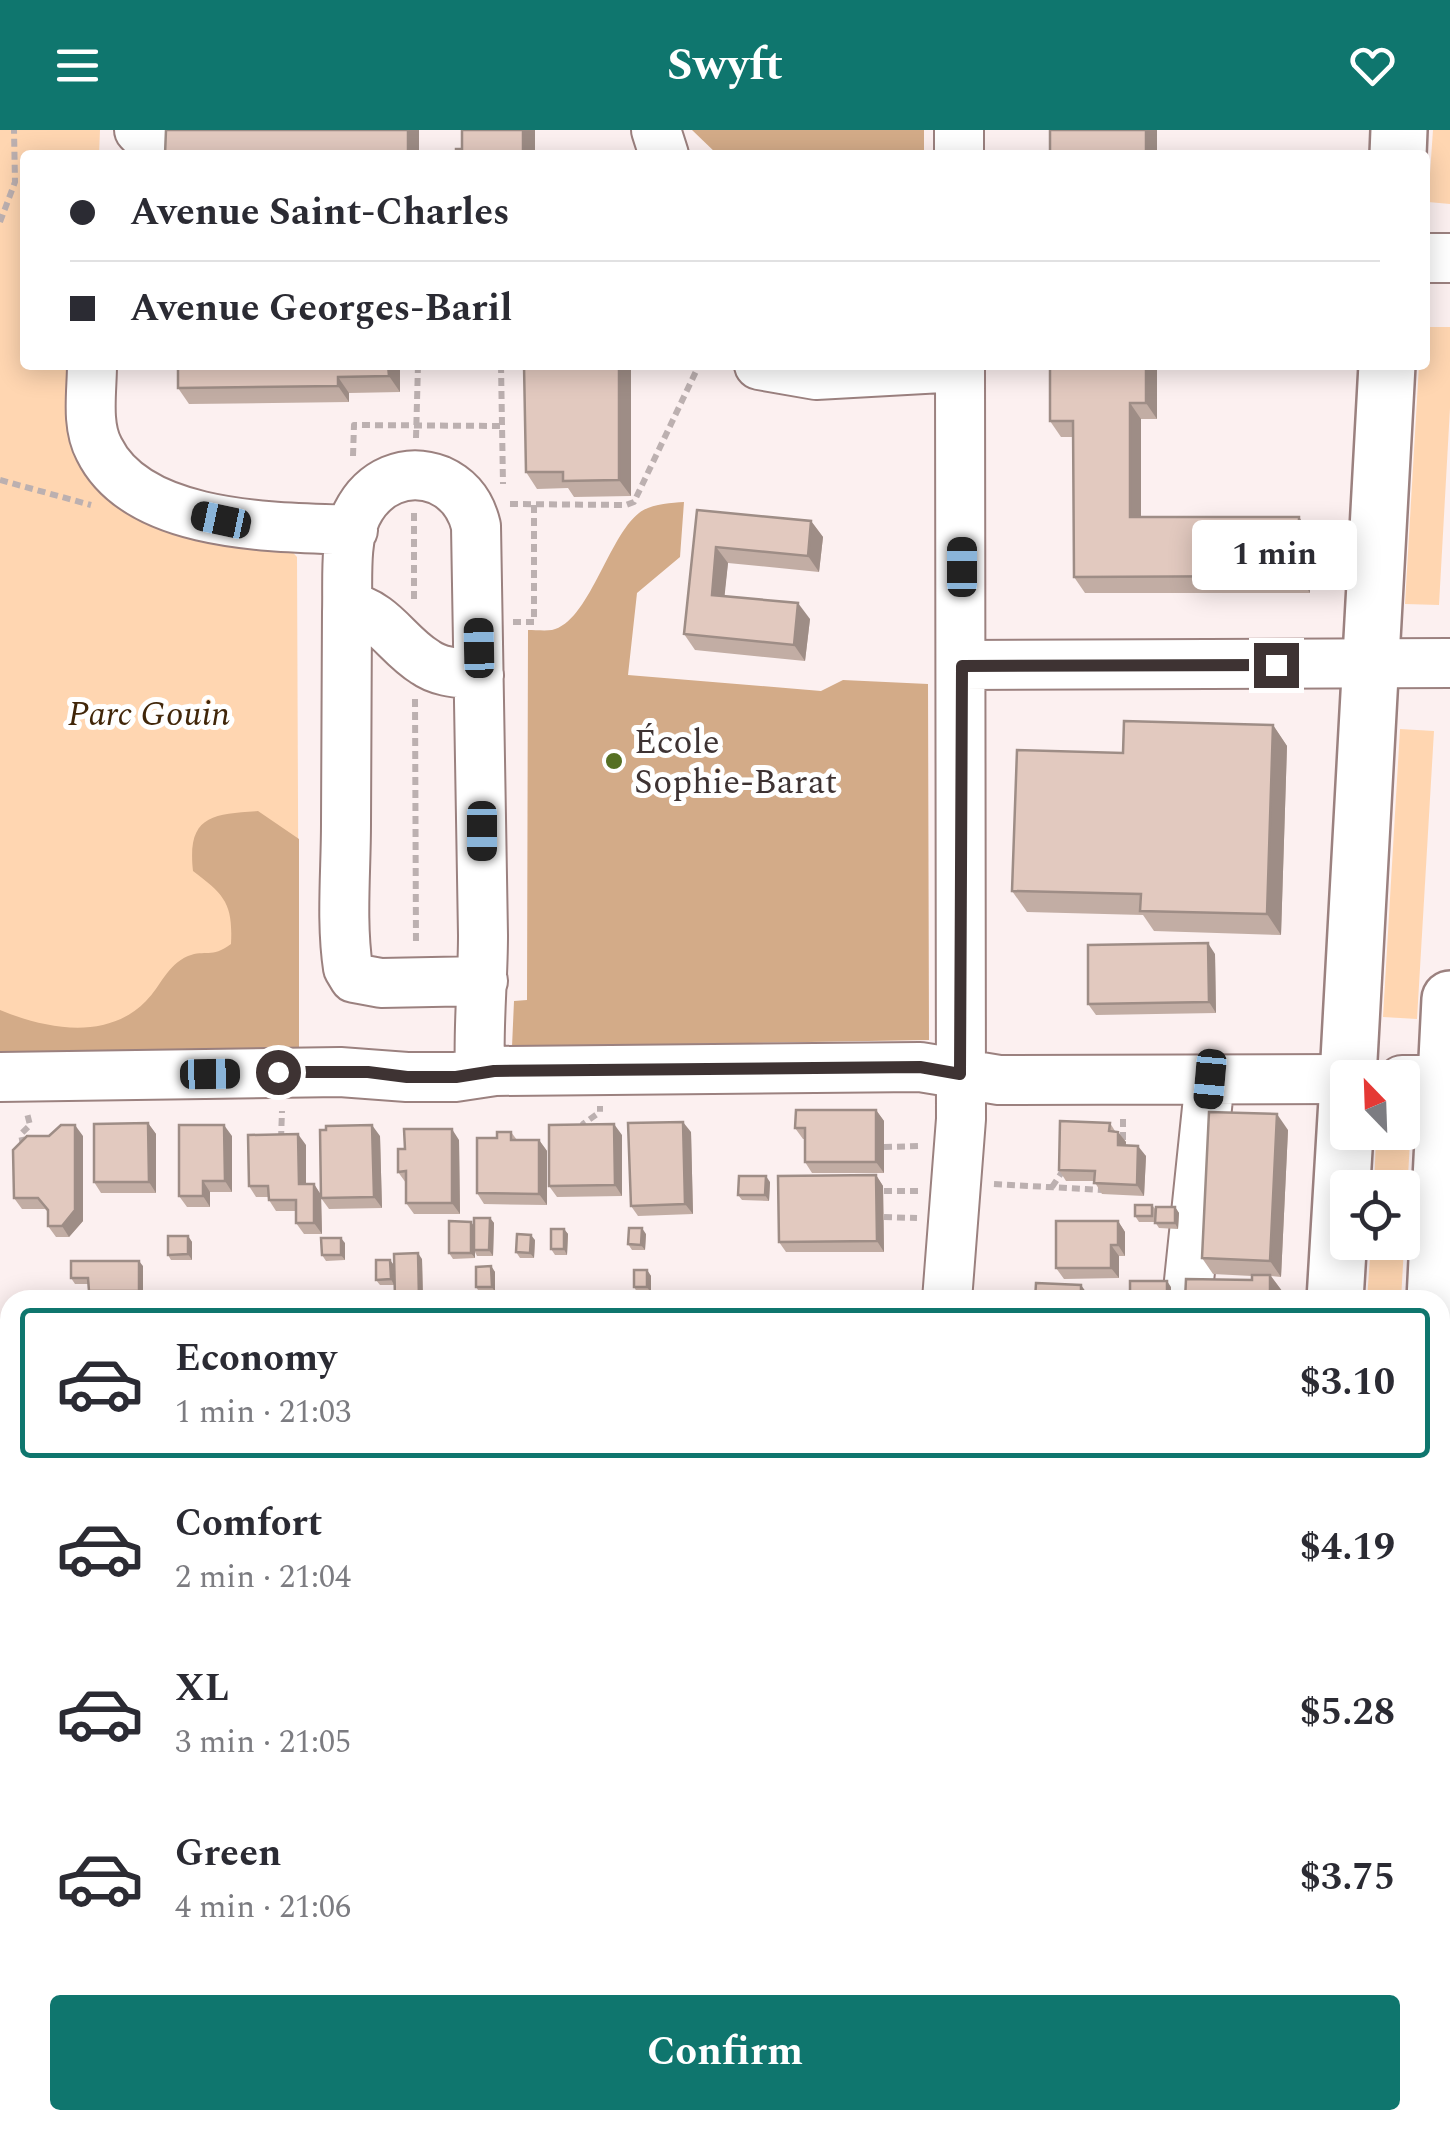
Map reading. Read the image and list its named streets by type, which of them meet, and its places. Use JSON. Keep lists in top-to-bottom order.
{
  "parks": ["Parc Gouin"],
  "places": ["École Sophie-Barat"],
  "north": "top left",
  "page": {
    "header": "Swyft",
    "banner": ["Avenue Saint-Charles", "Avenue Georges-Baril"],
    "bubble": "1 min",
    "list": [
      {
        "name": "Economy",
        "note": "1 min · 21:03",
        "value": "$3.10"
      },
      {
        "name": "Comfort",
        "note": "2 min · 21:04",
        "value": "$4.19"
      },
      {
        "name": "XL",
        "note": "3 min · 21:05",
        "value": "$5.28"
      },
      {
        "name": "Green",
        "note": "4 min · 21:06",
        "value": "$3.75"
      }
    ],
    "buttons": "Confirm"
  }
}
